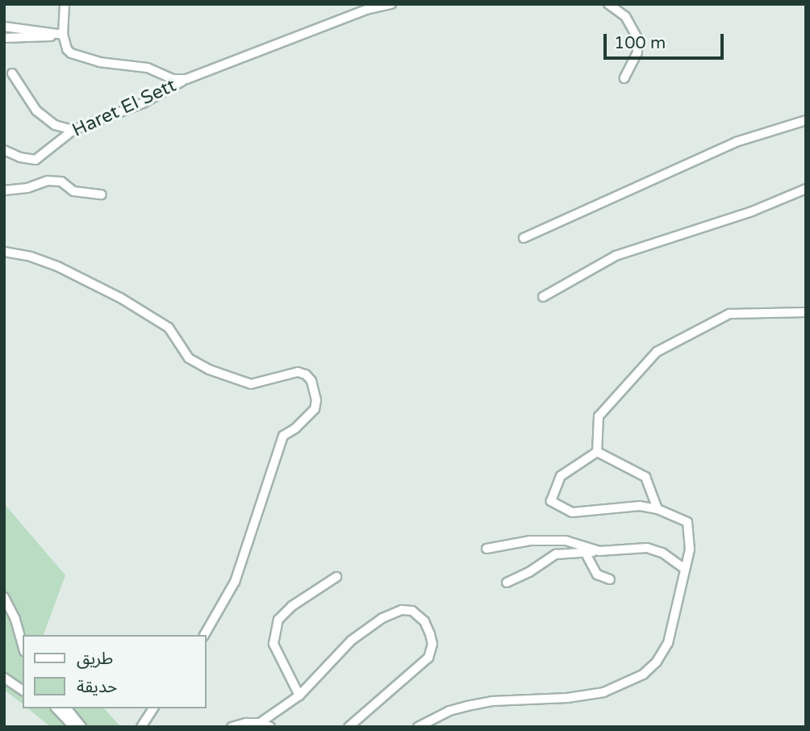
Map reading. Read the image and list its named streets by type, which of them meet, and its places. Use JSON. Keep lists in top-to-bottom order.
{
  "streets": {
    "street": ["Haret EI Sett"]
  },
  "legend": ["طريق", "حديقة"],
  "scale_bar": "100 m"
}
